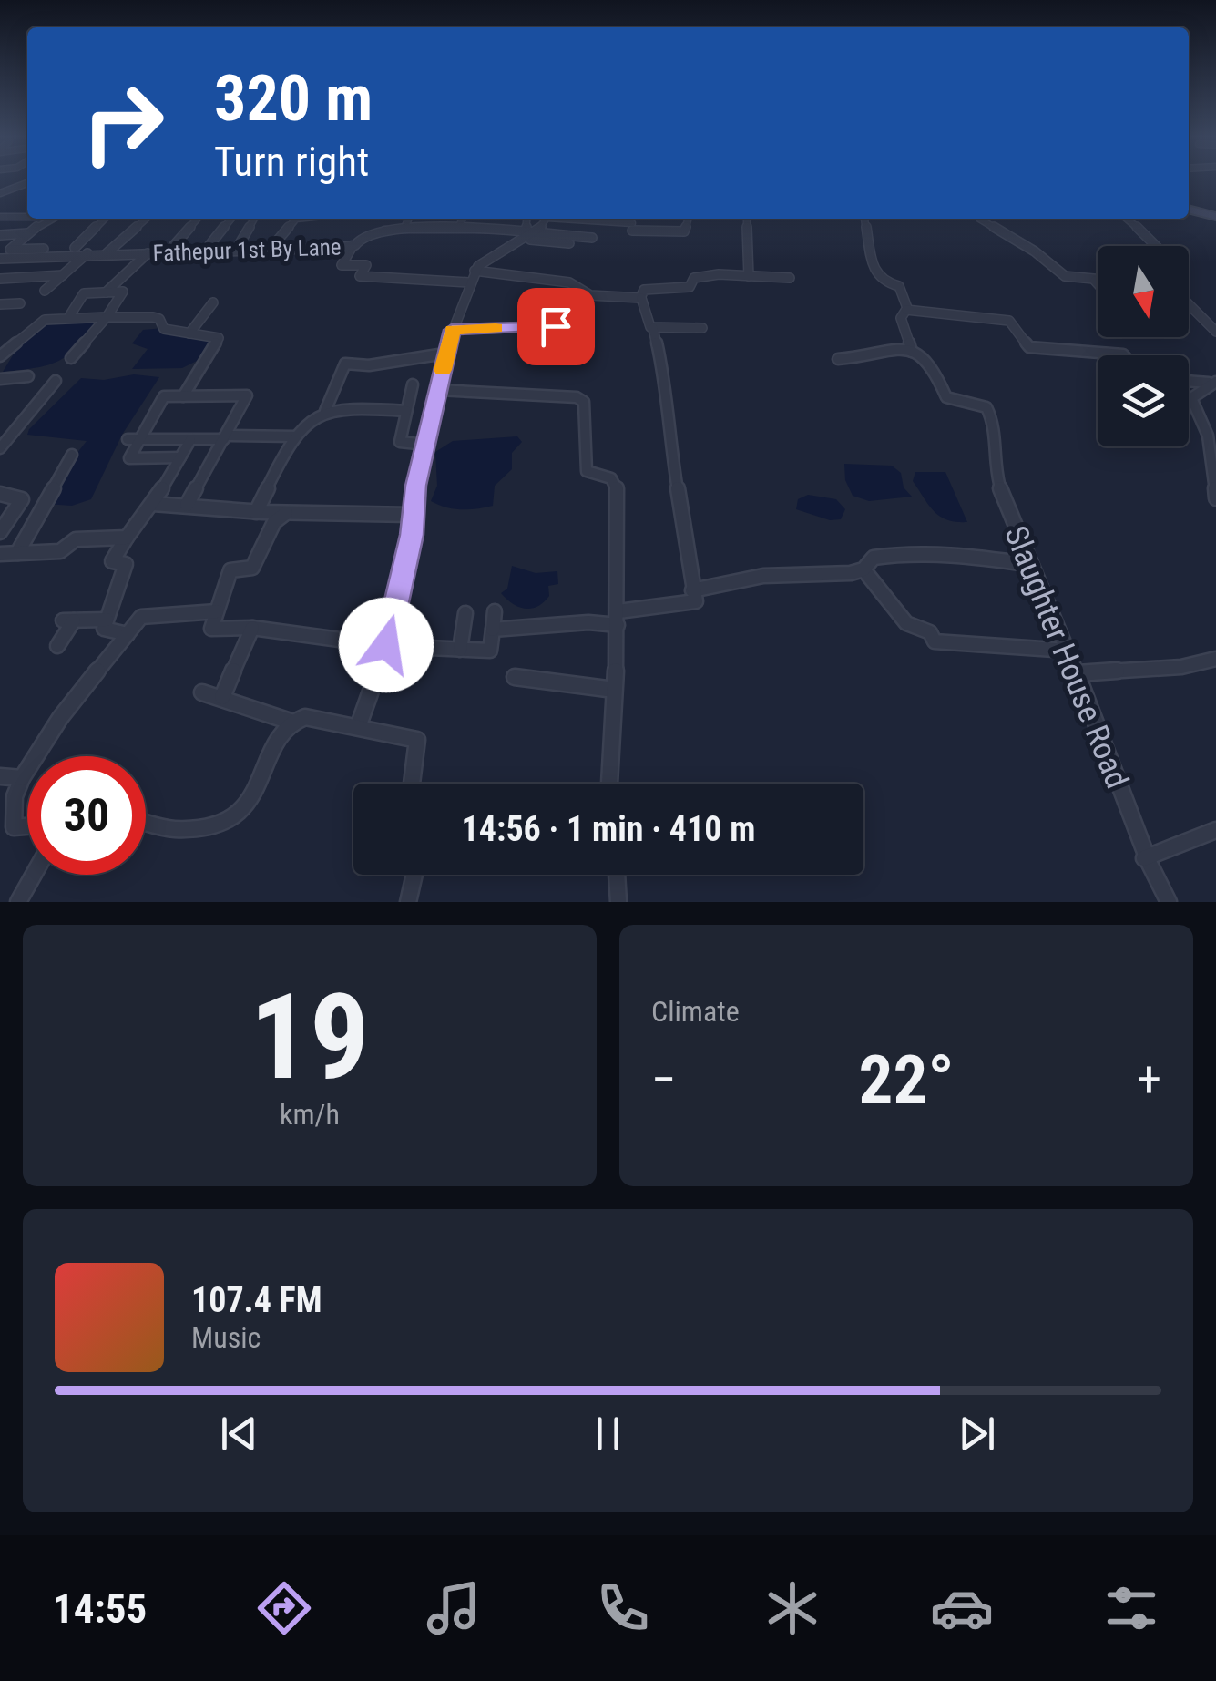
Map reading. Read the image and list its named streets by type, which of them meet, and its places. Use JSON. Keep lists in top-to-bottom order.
{
  "streets": {
    "street": ["Fathepur 1st By Lane", "Slaughter House Road"]
  },
  "north": "bottom",
  "page": {
    "turn": ["320 m", "Turn right"],
    "limit": "30",
    "trip": "14:56 · 1 min · 410 m",
    "tile": [
      ["19", "km/h"],
      "Climate"
    ],
    "heat": ["−", "22°", "+"],
    "song": ["107.4 FM", "Music"],
    "tabs": "14:55"
  }
}
